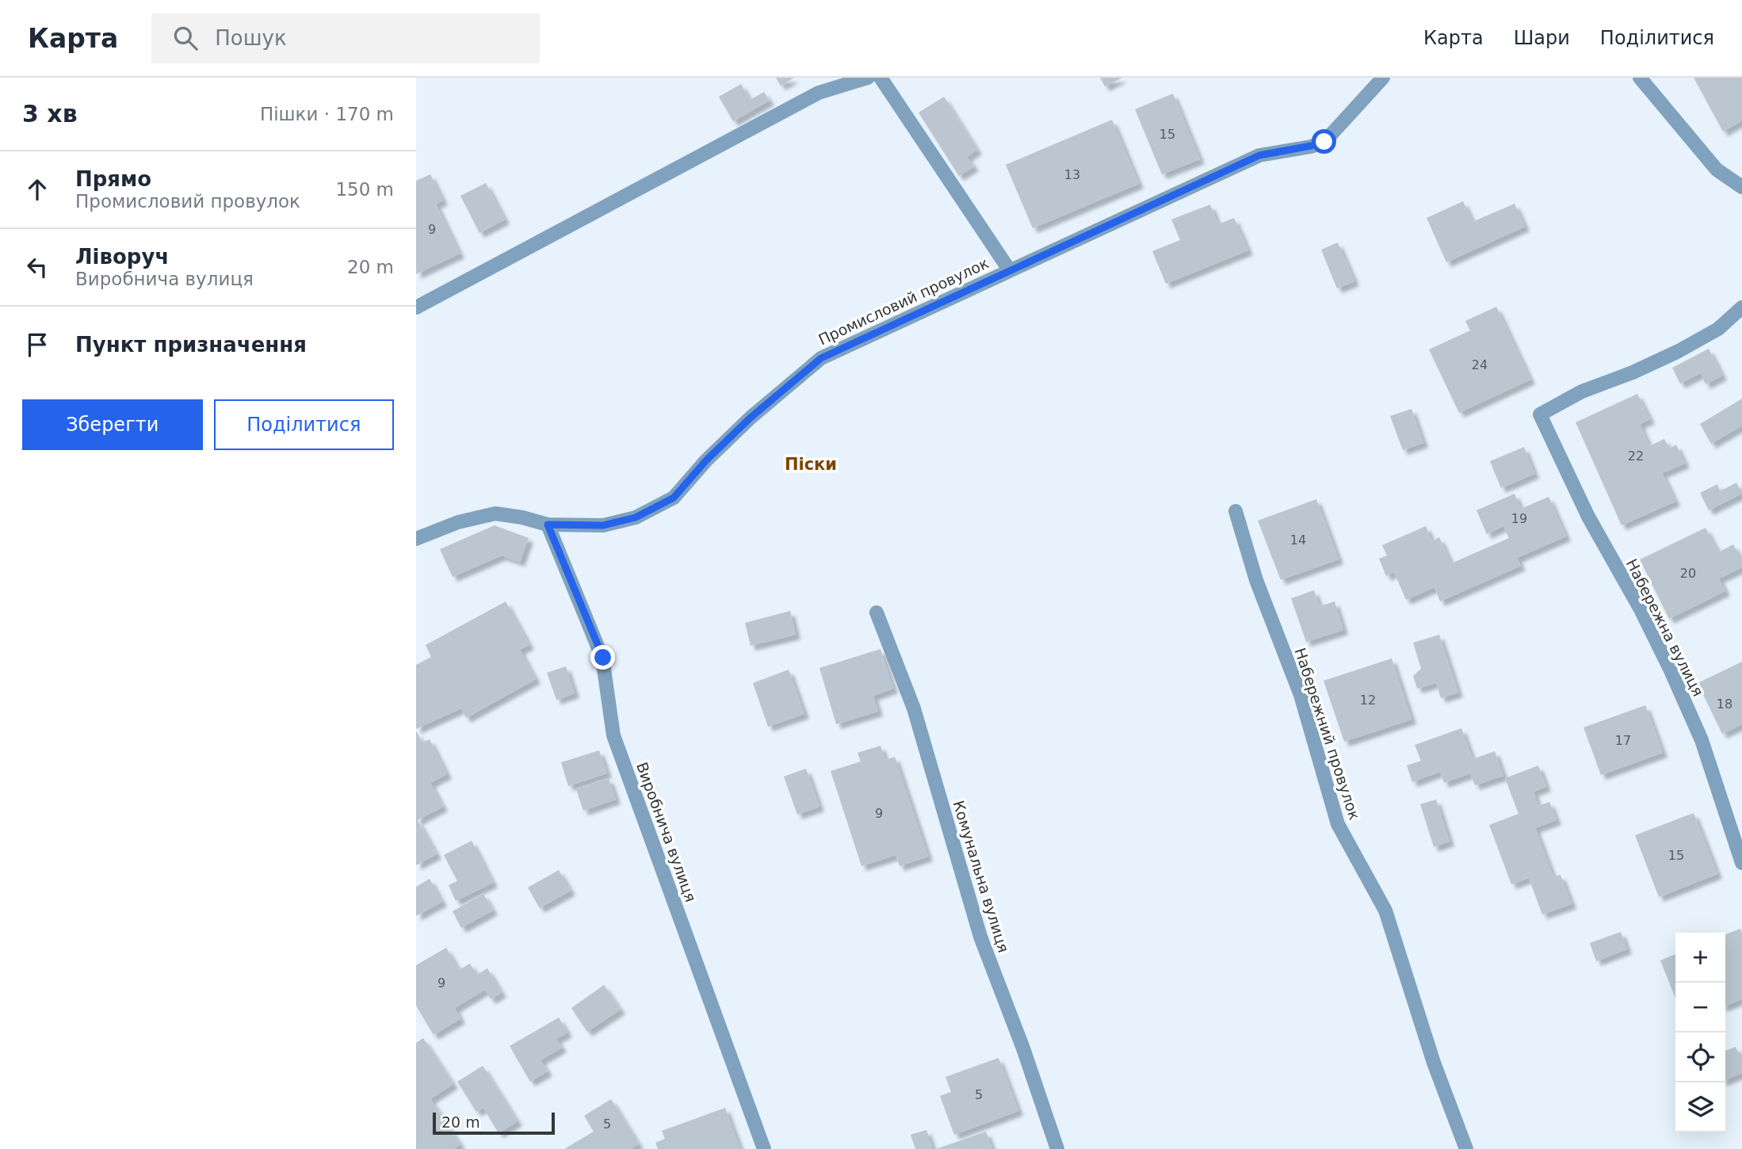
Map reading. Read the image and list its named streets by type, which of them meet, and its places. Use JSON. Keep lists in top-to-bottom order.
{
  "streets": {
    "street": [
      "Промисловий провулок",
      "Набережна вулиця",
      "Набережний провулок",
      "Виробнича вулиця",
      "Комунальна вулиця"
    ]
  },
  "crossings": [
    ["Промисловий провулок", "Виробнича вулиця"]
  ],
  "districts": ["Піски"],
  "house_numbers": [
    "15",
    "13",
    "9",
    "24",
    "22",
    "19",
    "14",
    "20",
    "12",
    "18",
    "17",
    "9",
    "15",
    "9",
    "5",
    "5"
  ],
  "scale_bar": "20 m",
  "page": {
    "header": "Карта",
    "search": "Пошук",
    "nav": ["Карта", "Шари", "Поділитися"],
    "heading": ["3 хв", "Пішки · 170 m"],
    "list": [
      ["Прямо", "Промисловий провулок", "150 m"],
      ["Ліворуч", "Виробнича вулиця", "20 m"],
      "Пункт призначення"
    ],
    "buttons": ["Зберегти", "Поділитися"],
    "map_buttons": ["+", "−"],
    "scale": "20 m"
  }
}
